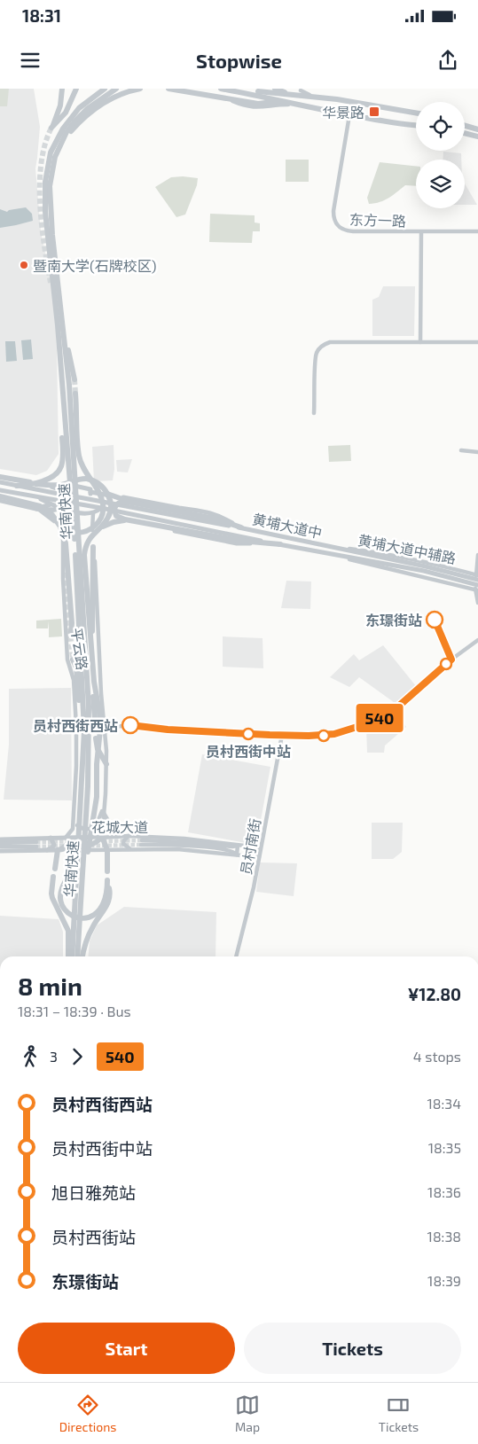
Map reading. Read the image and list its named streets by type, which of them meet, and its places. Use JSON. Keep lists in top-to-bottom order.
{
  "streets": {
    "highway": ["华南快速"],
    "main road": ["黄埔大道中", "花城大道"],
    "street": [
      "东方一路",
      "黄埔大道中辅路",
      "平云路",
      "员村南街"
    ]
  },
  "crossings": [
    ["黄埔大道中", "黄埔大道中辅路"],
    ["平云路", "花城大道"],
    ["花城大道", "员村南街"]
  ],
  "places": {
    "transit": ["华景路"],
    "other": [
      "暨南大学(石牌校区)",
      "东璟街站",
      "员村西街西站",
      "员村西街中站"
    ]
  },
  "lines": ["bus line 540"],
  "page": {
    "status": "18:31",
    "header": "Stopwise",
    "on_map": "540",
    "heading": ["8 min", "18:31 – 18:39 · Bus", "¥12.80"],
    "legs": ["3", "540", "4 stops"],
    "list": [
      {
        "name": "员村西街西站",
        "value": "18:34"
      },
      {
        "name": "员村西街中站",
        "value": "18:35"
      },
      {
        "name": "旭日雅苑站",
        "value": "18:36"
      },
      {
        "name": "员村西街站",
        "value": "18:38"
      },
      {
        "name": "东璟街站",
        "value": "18:39"
      }
    ],
    "buttons": ["Start", "Tickets"],
    "tabs": ["Directions", "Map", "Tickets"]
  }
}
